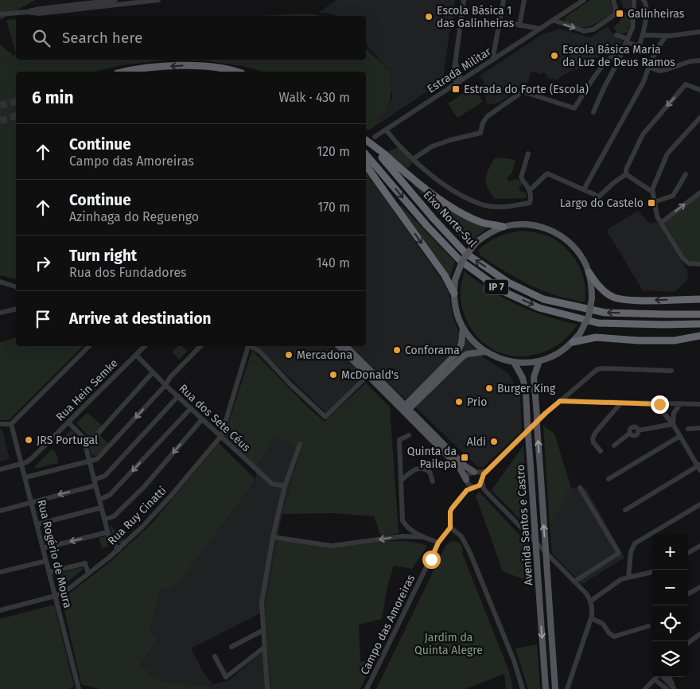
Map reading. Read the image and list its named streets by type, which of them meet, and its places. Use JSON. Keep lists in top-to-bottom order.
{
  "streets": {
    "highway": ["Eixo Norte-Sul", "IP 7"],
    "main road": ["Avenida Santos e Castro"],
    "street": [
      "Estrada Militar",
      "Rua Hein Semke",
      "Rua dos Sete Céus",
      "Rua Ruy Cinatti",
      "Rua Rogério de Moura",
      "Campo das Amoreiras"
    ]
  },
  "crossings": [
    ["Rua Hein Semke", "Rua dos Sete Céus"],
    ["Rua Hein Semke", "Rua Rogério de Moura"],
    ["Rua dos Sete Céus", "Rua Ruy Cinatti"],
    ["Rua Ruy Cinatti", "Rua Rogério de Moura"]
  ],
  "parks": ["Jardim da Quinta Alegre"],
  "places": {
    "transit": [
      "Galinheiras",
      "Estrada do Forte (Escola)",
      "Largo do Castelo",
      "Quinta da Pailepa"
    ],
    "other": [
      "Escola Básica 1 das Galinheiras",
      "Escola Básica Maria da Luz de Deus Ramos",
      "Conforama",
      "Mercadona",
      "McDonald's",
      "Burger King",
      "Prio",
      "JRS Portugal",
      "Aldi"
    ]
  },
  "page": {
    "search": "Search here",
    "heading": ["6 min", "Walk · 430 m"],
    "list": [
      ["Continue", "Campo das Amoreiras", "120 m"],
      ["Continue", "Azinhaga do Reguengo", "170 m"],
      ["Turn right", "Rua dos Fundadores", "140 m"],
      "Arrive at destination"
    ],
    "map_buttons": ["+", "−"]
  }
}
